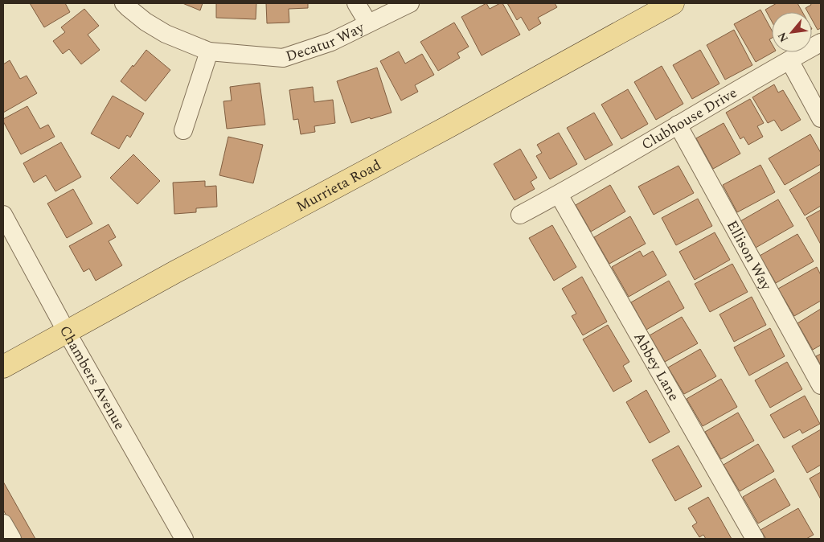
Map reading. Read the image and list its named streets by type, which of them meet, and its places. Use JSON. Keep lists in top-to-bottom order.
{
  "streets": {
    "main road": ["Murrieta Road"],
    "street": [
      "Decatur Way",
      "Clubhouse Drive",
      "Ellison Way",
      "Abbey Lane",
      "Chambers Avenue"
    ]
  },
  "crossings": [
    ["Clubhouse Drive", "Ellison Way"],
    ["Clubhouse Drive", "Abbey Lane"],
    ["Murrieta Road", "Chambers Avenue"]
  ],
  "north": "bottom left"
}
